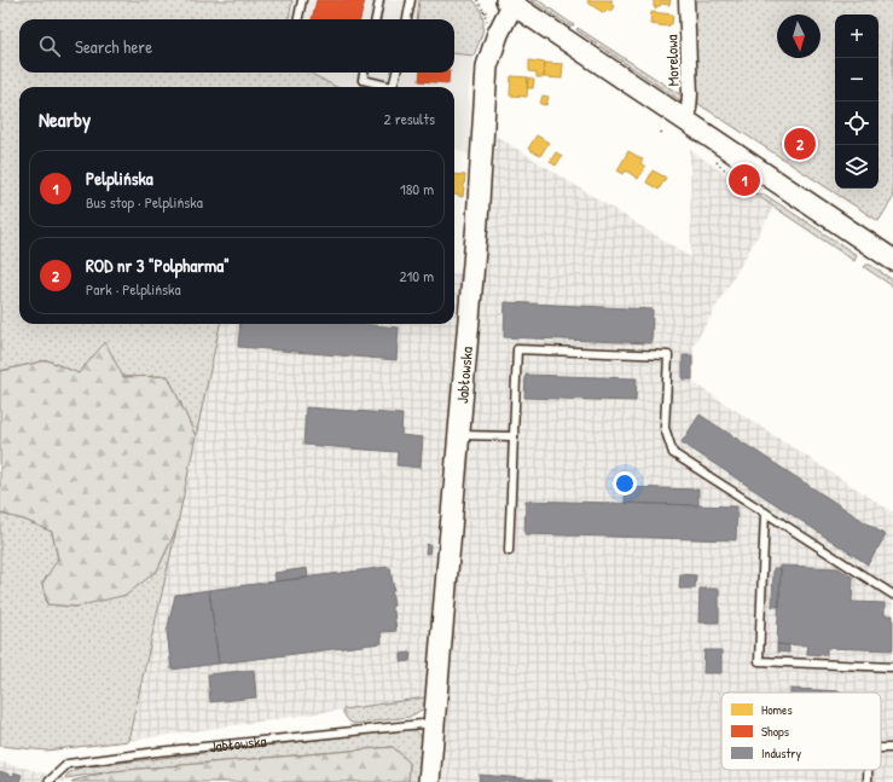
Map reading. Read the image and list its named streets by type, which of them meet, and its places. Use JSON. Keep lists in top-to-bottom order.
{
  "streets": {
    "main road": ["Jabłowska"],
    "street": ["Morelowa"]
  },
  "legend": ["Homes", "Shops", "Industry"],
  "north": "bottom",
  "page": {
    "map_buttons": ["+", "−"],
    "search": "Search here",
    "heading": ["Nearby", "2 results"],
    "pins": ["2", "1"],
    "list": [
      {
        "mark": "1",
        "name": "Pelplińska",
        "note": "Bus stop · Pelplińska",
        "value": "180 m"
      },
      {
        "mark": "2",
        "name": "ROD nr 3 \"Polpharma\"",
        "note": "Park · Pelplińska",
        "value": "210 m"
      }
    ]
  }
}
